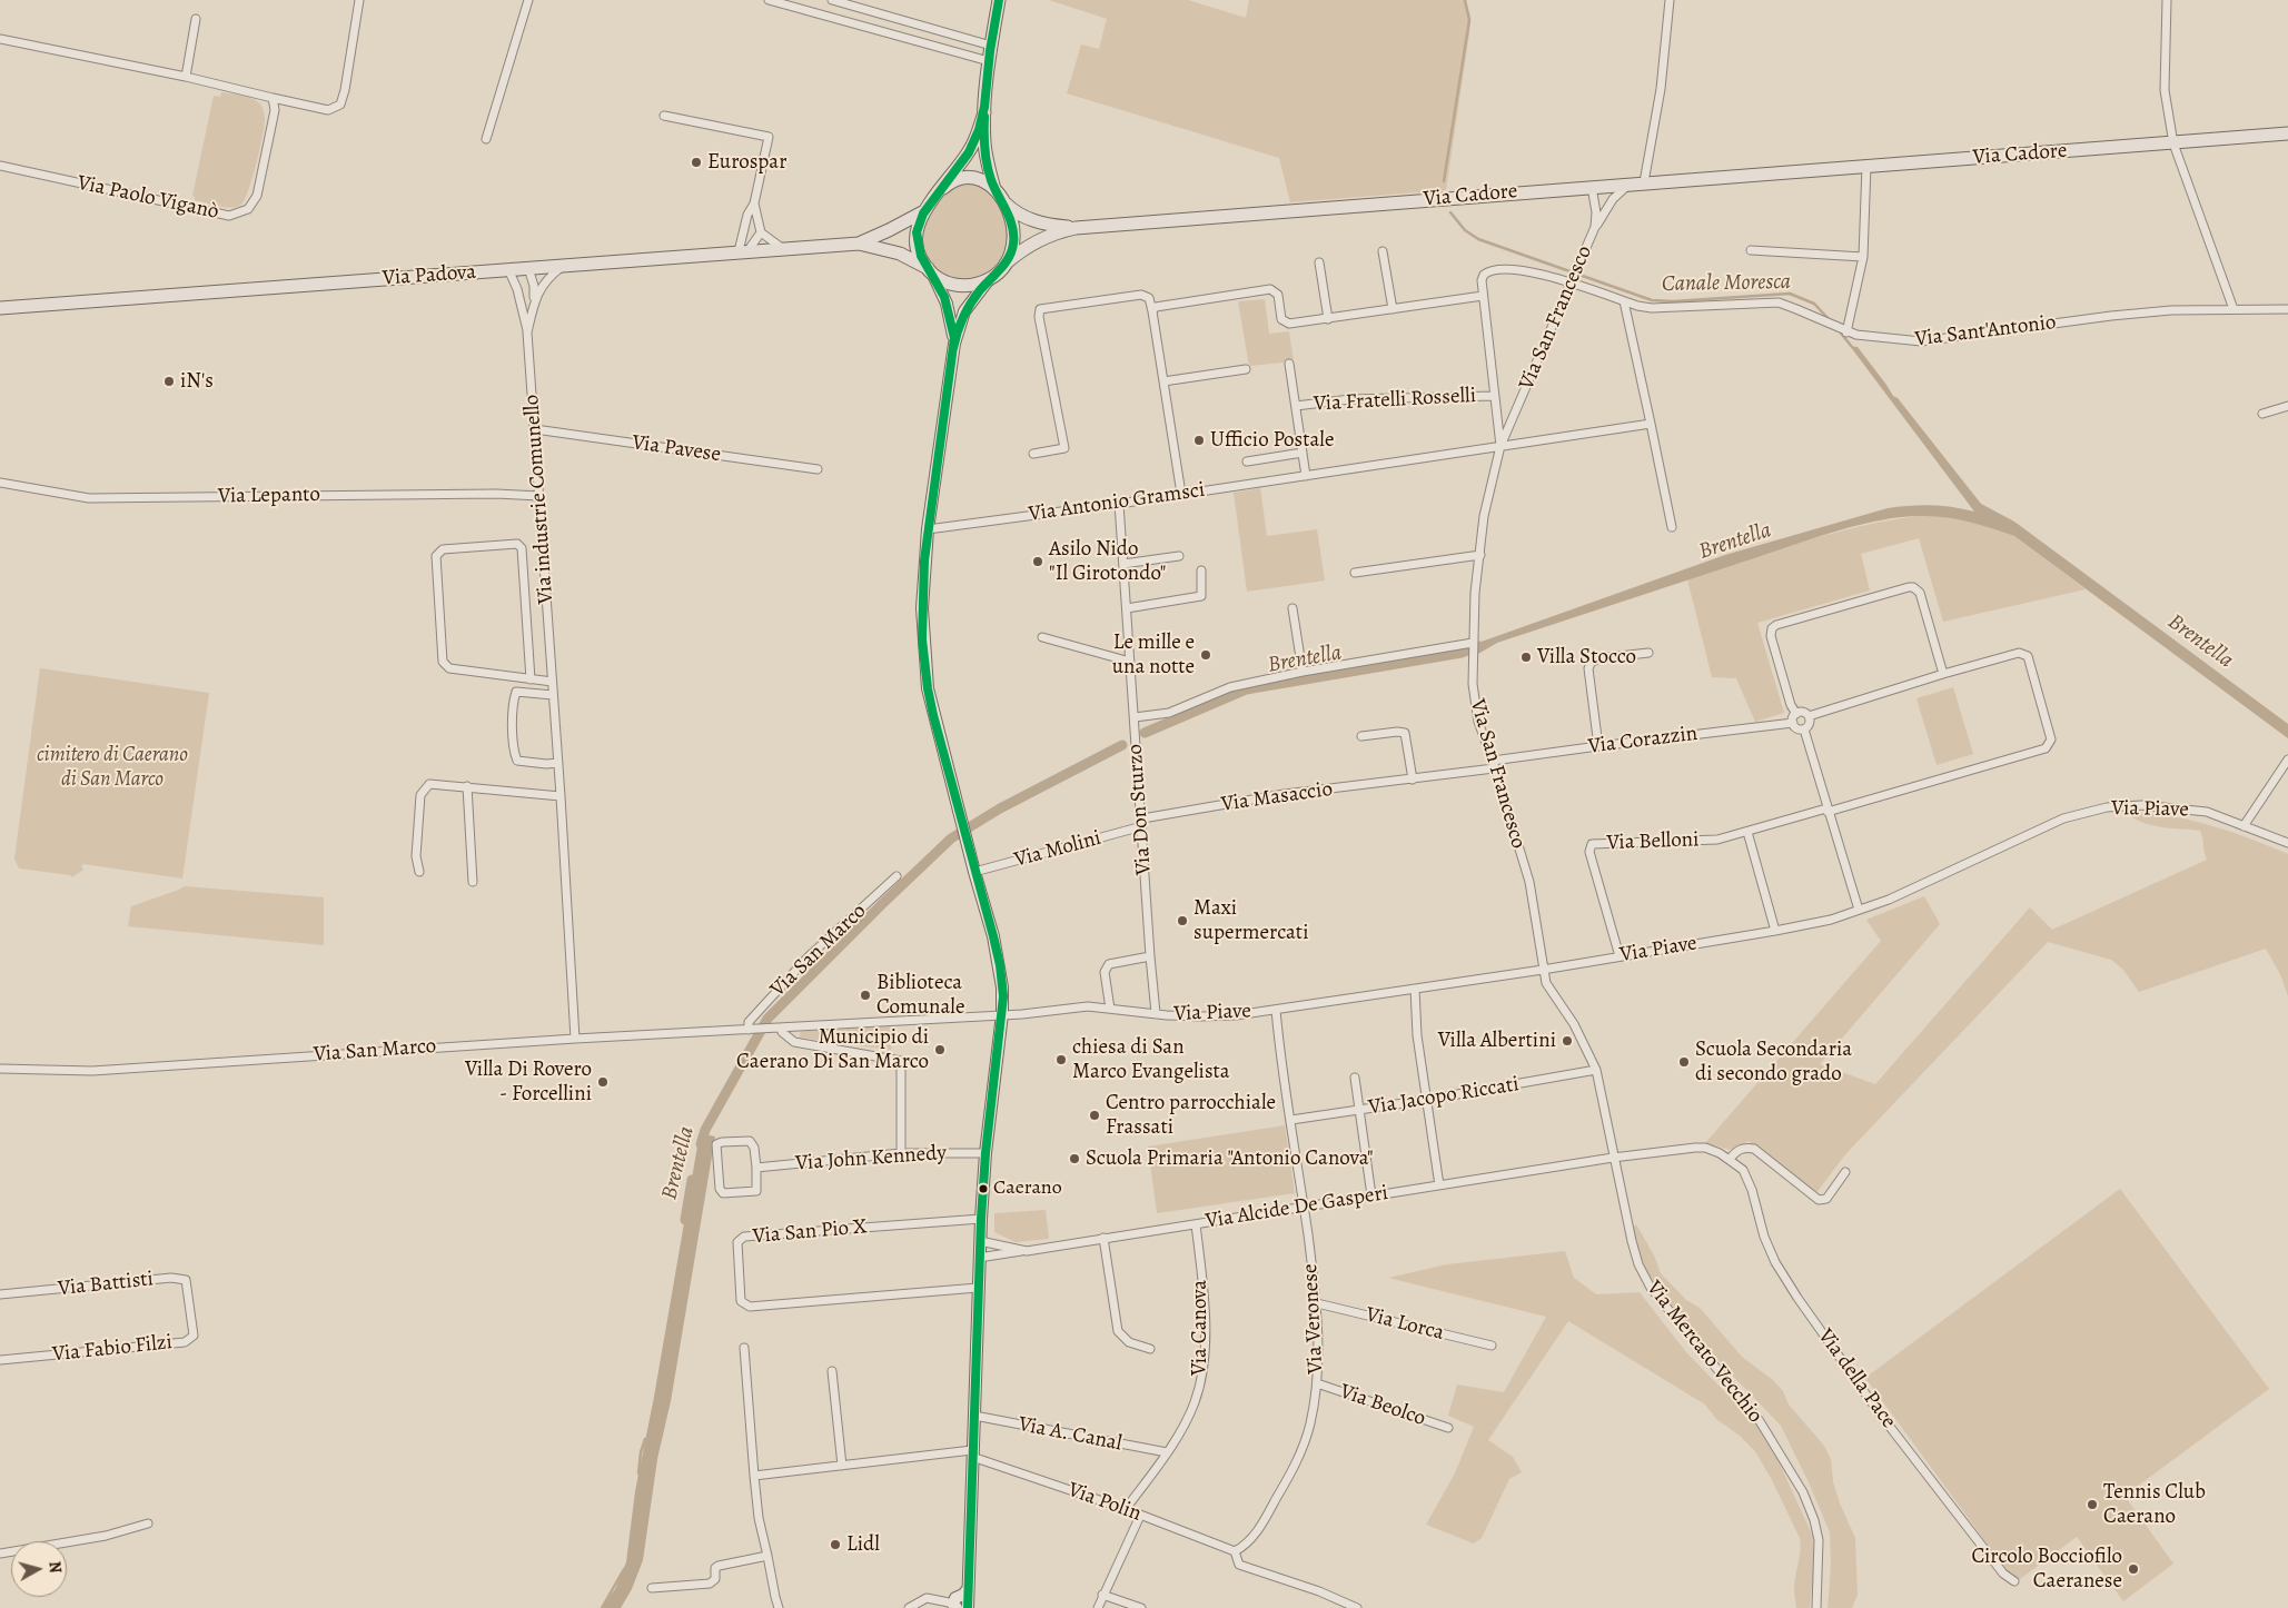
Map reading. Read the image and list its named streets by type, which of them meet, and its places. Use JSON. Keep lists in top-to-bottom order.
{
  "streets": {
    "main road": ["Via Cadore", "Via Padova"],
    "street": [
      "Via Paolo Viganò",
      "Via San Francesco",
      "Via Sant'Antonio",
      "Via Fratelli Rosselli",
      "Via Pavese",
      "Via Lepanto",
      "Via industrie Comunello",
      "Via Antonio Gramsci",
      "Via Corazzin",
      "Via Masaccio",
      "Via Don Sturzo",
      "Via Piave",
      "Via Belloni",
      "Via Molini",
      "Via San Marco",
      "Via Jacopo Riccati",
      "Via John Kennedy",
      "Via Alcide De Gasperi",
      "Via San Pio X",
      "Via Battisti",
      "Via Veronese",
      "Via Lorca",
      "Via Canova",
      "Via Fabio Filzi",
      "Via Mercato Vecchio",
      "Via della Pace",
      "Via Beolco",
      "Via A. Canal",
      "Via Polin"
    ]
  },
  "crossings": [
    ["Via Cadore", "Via Padova"],
    ["Via Cadore", "Via San Francesco"],
    ["Via San Francesco", "Via Sant'Antonio"],
    ["Via San Francesco", "Via Fratelli Rosselli"],
    ["Via San Francesco", "Via Antonio Gramsci"],
    ["Via San Francesco", "Via Corazzin"],
    ["Via San Francesco", "Via Masaccio"],
    ["Via San Francesco", "Via Piave"],
    ["Via San Francesco", "Via Mercato Vecchio"],
    ["Via Sant'Antonio", "Via Fratelli Rosselli"],
    ["Via Fratelli Rosselli", "Via Antonio Gramsci"],
    ["Via Pavese", "Via industrie Comunello"],
    ["Via Lepanto", "Via industrie Comunello"],
    ["Via industrie Comunello", "Via San Marco"],
    ["Via Antonio Gramsci", "Via Don Sturzo"],
    ["Via Corazzin", "Via Masaccio"],
    ["Via Corazzin", "Via Belloni"],
    ["Via Masaccio", "Via Don Sturzo"],
    ["Via Masaccio", "Via Molini"],
    ["Via Don Sturzo", "Via Piave"],
    ["Via Don Sturzo", "Via Molini"],
    ["Via Piave", "Via Belloni"],
    ["Via Piave", "Via San Marco"],
    ["Via Piave", "Via Veronese"],
    ["Via Piave", "Via Mercato Vecchio"],
    ["Via Jacopo Riccati", "Via Veronese"],
    ["Via Jacopo Riccati", "Via Mercato Vecchio"],
    ["Via Alcide De Gasperi", "Via Veronese"],
    ["Via Alcide De Gasperi", "Via Canova"],
    ["Via Alcide De Gasperi", "Via Mercato Vecchio"],
    ["Via Alcide De Gasperi", "Via della Pace"],
    ["Via Battisti", "Via Fabio Filzi"],
    ["Via Veronese", "Via Lorca"],
    ["Via Veronese", "Via Beolco"],
    ["Via Veronese", "Via Polin"],
    ["Via Canova", "Via A. Canal"],
    ["Via Canova", "Via Polin"],
    ["Via Mercato Vecchio", "Via della Pace"]
  ],
  "water": ["Canale Moresca", "Brentella"],
  "parks": ["cimitero di Caerano di San Marco"],
  "places": [
    "Eurospar",
    "iN's",
    "Ufficio Postale",
    "Asilo Nido \"Il Girotondo\"",
    "Le mille e una notte",
    "Villa Stocco",
    "Maxi supermercati",
    "Biblioteca Comunale",
    "Villa Albertini",
    "Municipio di Caerano Di San Marco",
    "chiesa di San Marco Evangelista",
    "Scuola Secondaria di secondo grado",
    "Villa Di Rovero - Forcellini",
    "Centro parrocchiale Frassati",
    "Scuola Primaria \"Antonio Canova\"",
    "Caerano",
    "Tennis Club Caerano",
    "Lidl",
    "Circolo Bocciofilo Caeranese"
  ],
  "north": "right"
}
